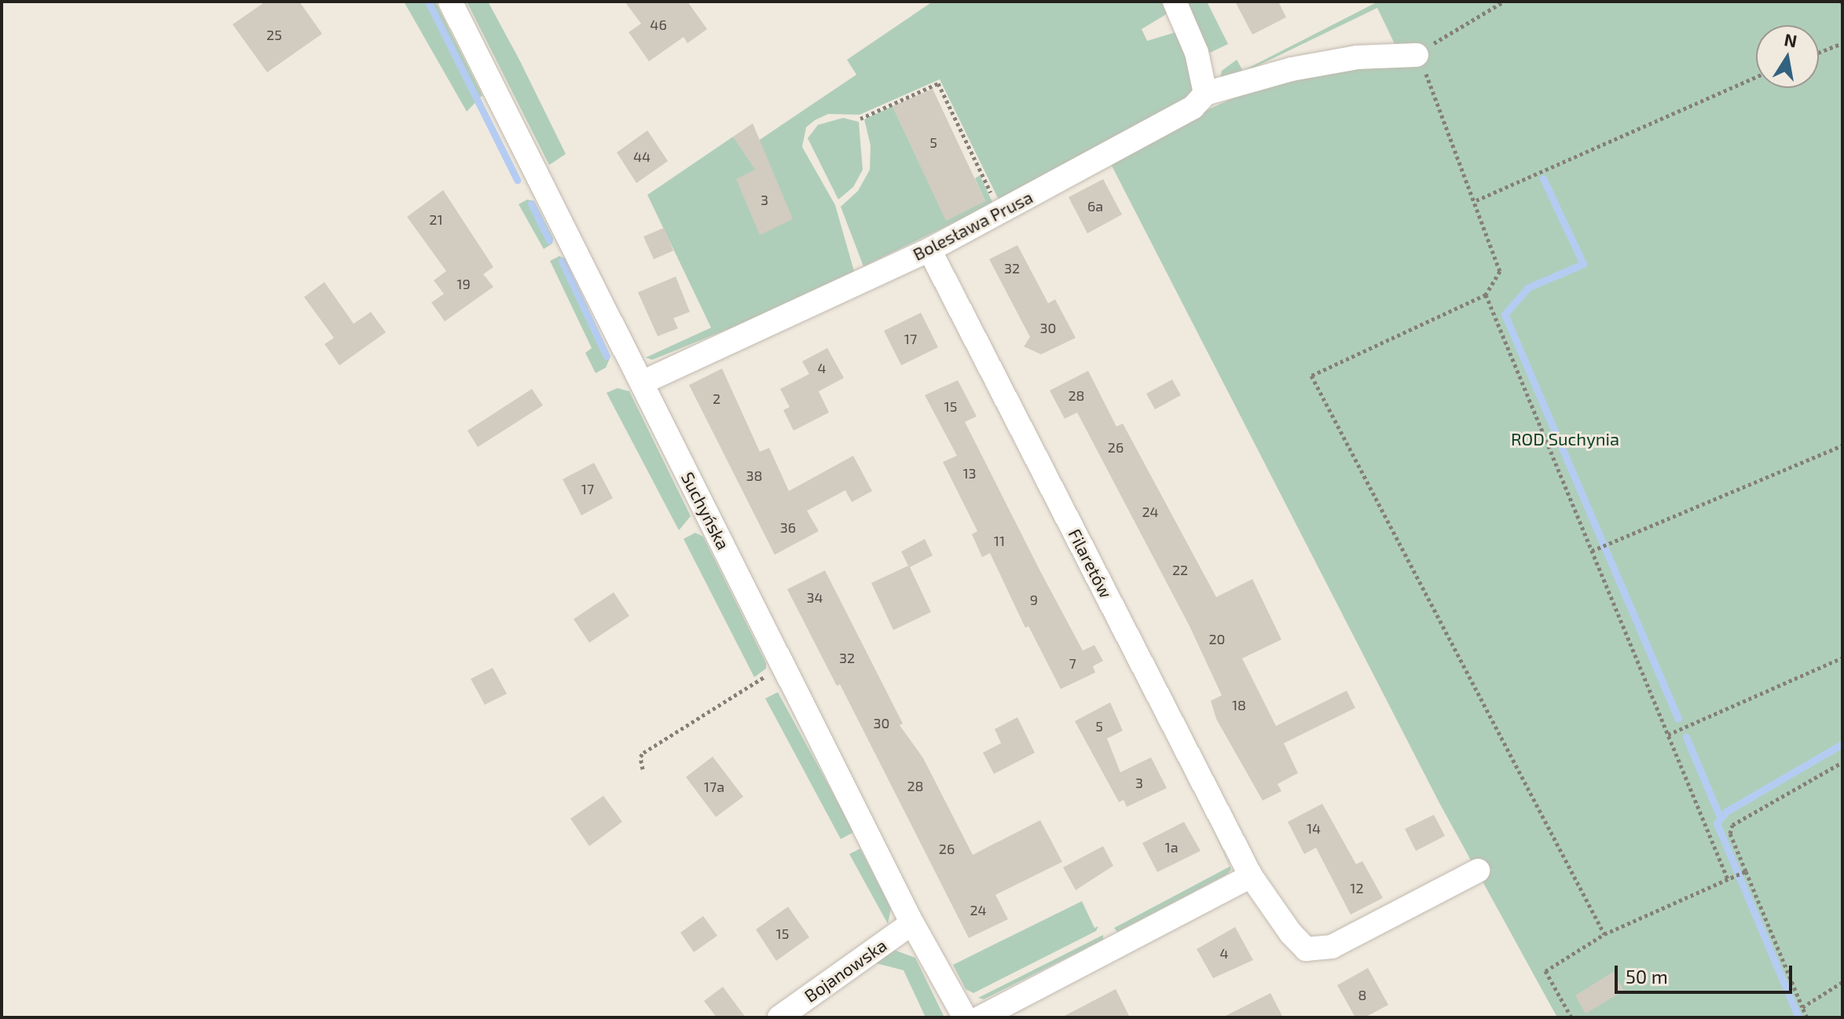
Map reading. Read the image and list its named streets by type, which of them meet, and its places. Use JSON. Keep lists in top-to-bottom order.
{
  "streets": {
    "street": [
      "Bolesława Prusa",
      "Suchyńska",
      "Filaretów",
      "Bojanowska"
    ]
  },
  "crossings": [
    ["Bolesława Prusa", "Suchyńska"],
    ["Bolesława Prusa", "Filaretów"],
    ["Suchyńska", "Bojanowska"]
  ],
  "parks": ["ROD Suchynia"],
  "house_numbers": [
    "46",
    "25",
    "5",
    "44",
    "3",
    "6a",
    "21",
    "32",
    "19",
    "30",
    "17",
    "4",
    "28",
    "2",
    "15",
    "26",
    "13",
    "38",
    "17",
    "24",
    "36",
    "11",
    "22",
    "34",
    "9",
    "20",
    "32",
    "7",
    "18",
    "30",
    "5",
    "3",
    "28",
    "17a",
    "14",
    "1a",
    "26",
    "12",
    "24",
    "15",
    "4",
    "8"
  ],
  "scale_bar": "50 m",
  "north": "top"
}
